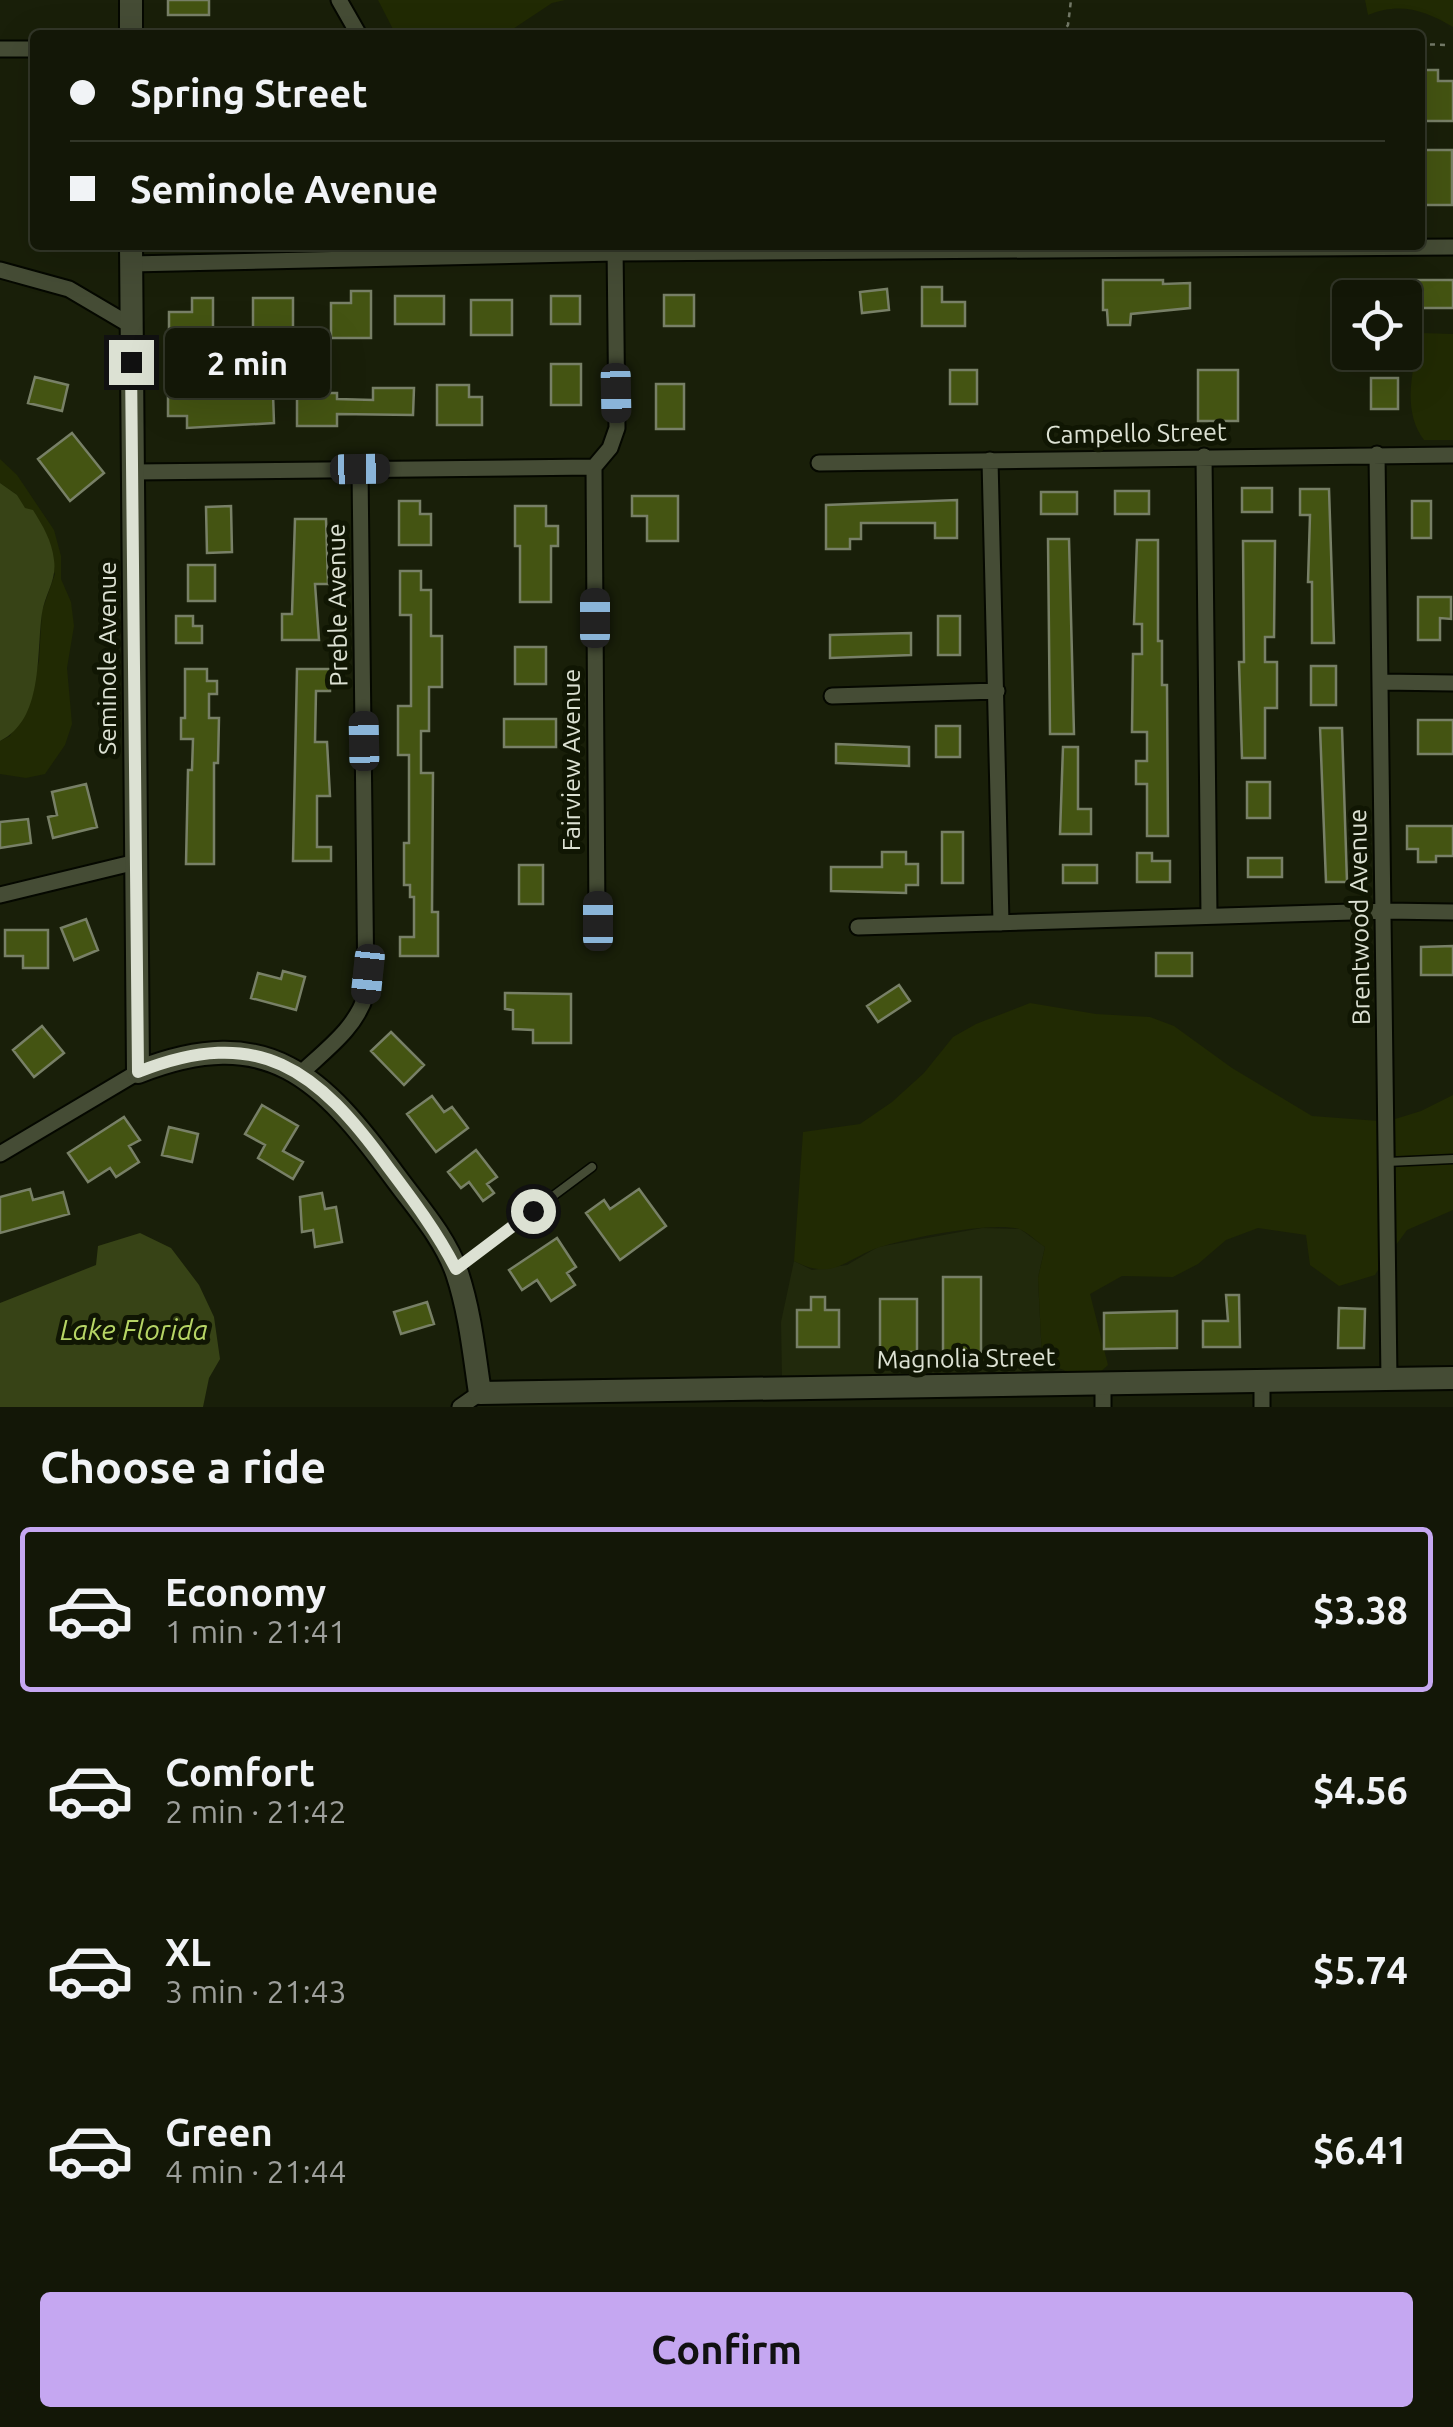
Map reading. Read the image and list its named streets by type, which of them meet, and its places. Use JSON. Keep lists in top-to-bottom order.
{
  "streets": {
    "street": [
      "Campello Street",
      "Preble Avenue",
      "Seminole Avenue",
      "Fairview Avenue",
      "Brentwood Avenue",
      "Magnolia Street"
    ]
  },
  "crossings": [
    ["Campello Street", "Brentwood Avenue"],
    ["Brentwood Avenue", "Magnolia Street"]
  ],
  "water": ["Lake Florida"],
  "page": {
    "banner": ["Spring Street", "Seminole Avenue"],
    "bubble": "2 min",
    "heading": "Choose a ride",
    "list": [
      {
        "name": "Economy",
        "note": "1 min · 21:41",
        "value": "$3.38"
      },
      {
        "name": "Comfort",
        "note": "2 min · 21:42",
        "value": "$4.56"
      },
      {
        "name": "XL",
        "note": "3 min · 21:43",
        "value": "$5.74"
      },
      {
        "name": "Green",
        "note": "4 min · 21:44",
        "value": "$6.41"
      }
    ],
    "buttons": "Confirm"
  }
}
